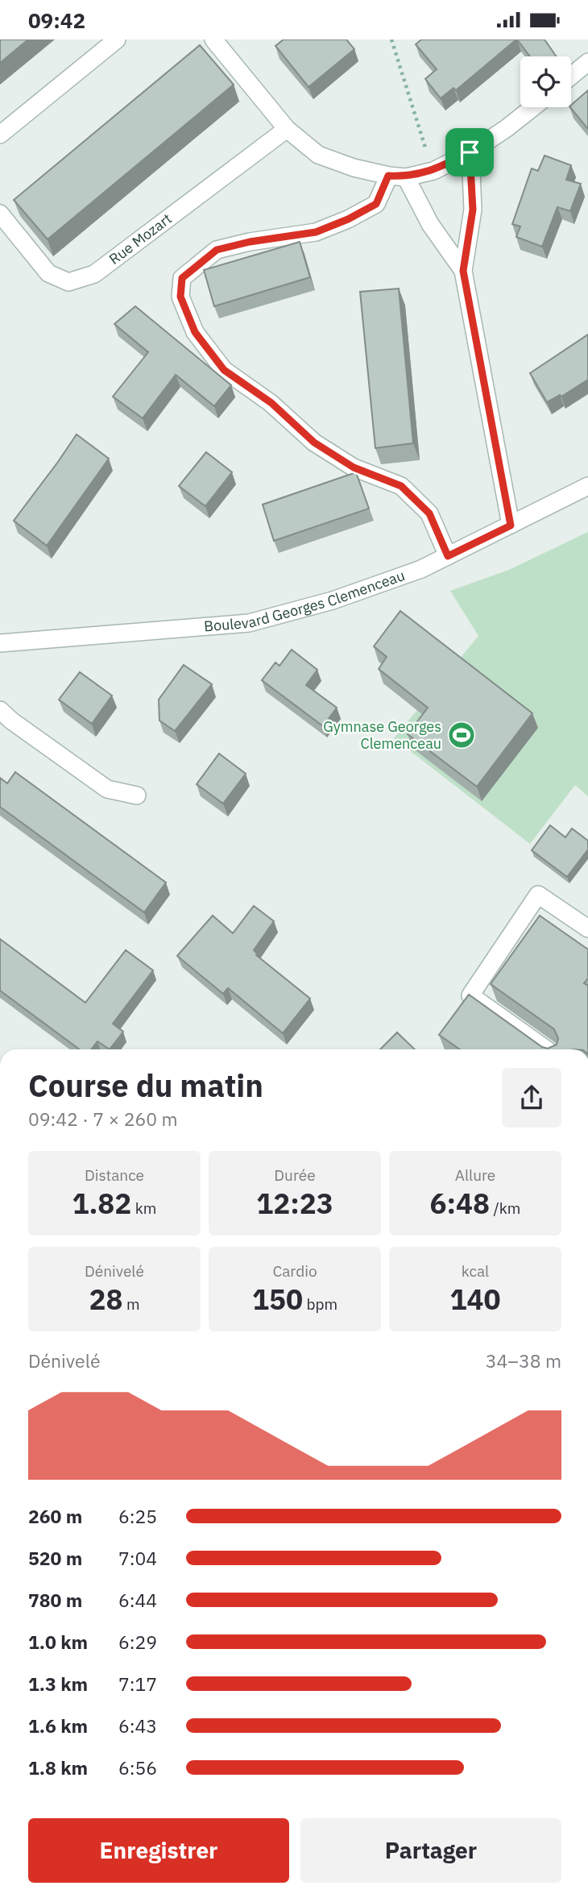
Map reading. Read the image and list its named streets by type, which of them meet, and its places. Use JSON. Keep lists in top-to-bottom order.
{
  "streets": {
    "street": ["Rue Mozart", "Boulevard Georges Clemenceau"]
  },
  "places": {
    "sports": ["Gymnase Georges Clemenceau"]
  },
  "page": {
    "status": "09:42",
    "heading": ["Course du matin", "09:42 · 7 × 260 m"],
    "stats": [
      ["Distance", "1.82 km"],
      ["Durée", "12:23"],
      ["Allure", "6:48 /km"],
      ["Dénivelé", "28 m"],
      ["Cardio", "150 bpm"],
      ["kcal", "140"]
    ],
    "chart": ["Dénivelé", "34–38 m"],
    "list": [
      {
        "name": "260 m",
        "note": "6:25"
      },
      {
        "name": "520 m",
        "note": "7:04"
      },
      {
        "name": "780 m",
        "note": "6:44"
      },
      {
        "name": "1.0 km",
        "note": "6:29"
      },
      {
        "name": "1.3 km",
        "note": "7:17"
      },
      {
        "name": "1.6 km",
        "note": "6:43"
      },
      {
        "name": "1.8 km",
        "note": "6:56"
      }
    ],
    "buttons": ["Enregistrer", "Partager"]
  }
}
